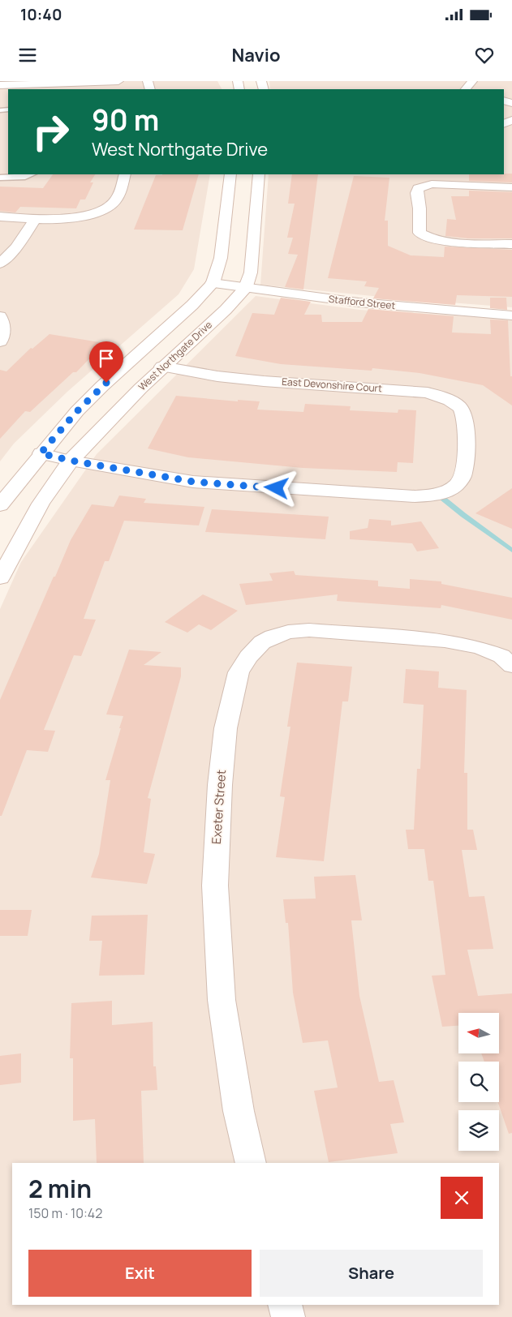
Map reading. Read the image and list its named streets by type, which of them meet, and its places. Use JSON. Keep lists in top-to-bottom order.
{
  "streets": {
    "street": [
      "Stafford Street",
      "West Northgate Drive",
      "East Devonshire Court",
      "Exeter Street"
    ]
  },
  "crossings": [
    ["Stafford Street", "West Northgate Drive"],
    ["West Northgate Drive", "East Devonshire Court"]
  ],
  "north": "left",
  "page": {
    "status": "10:40",
    "header": "Navio",
    "turn": ["90 m", "West Northgate Drive"],
    "heading": ["2 min", "150 m · 10:42"],
    "buttons": ["Exit", "Share"]
  }
}
